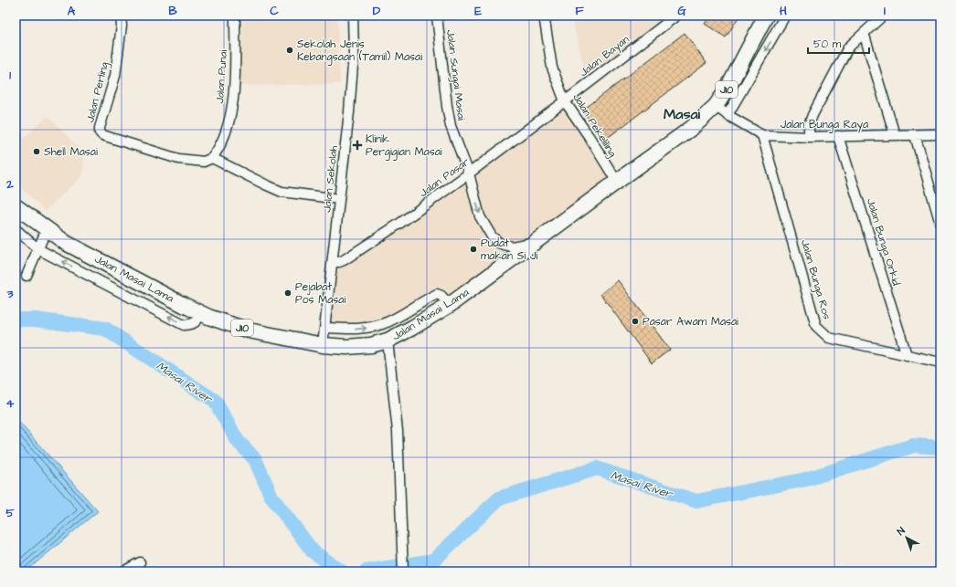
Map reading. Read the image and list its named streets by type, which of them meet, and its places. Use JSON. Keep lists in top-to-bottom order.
{
  "streets": {
    "main road": ["J10", "Jalan Masai Lama"],
    "street": [
      "Jalan Bayan",
      "Jalan Sungai Masai",
      "Jalan Punai",
      "Jalan Perling",
      "Jalan Bunga Raya",
      "Jalan Pekeliling",
      "Jalan Pasar",
      "Jalan Sekolah",
      "Jalan Bunga Orkid",
      "Jalan Bunga Ros"
    ]
  },
  "crossings": [
    ["Jalan Bayan", "Jalan Pekeliling"],
    ["Jalan Bayan", "Jalan Pasar"],
    ["Jalan Sungai Masai", "Jalan Pasar"],
    ["Jalan Sungai Masai", "Jalan Masai Lama"],
    ["Jalan Punai", "Jalan Perling"],
    ["Jalan Bunga Raya", "Jalan Bunga Orkid"],
    ["Jalan Bunga Raya", "Jalan Masai Lama"],
    ["Jalan Bunga Raya", "Jalan Bunga Ros"],
    ["Jalan Pekeliling", "Jalan Pasar"],
    ["Jalan Pekeliling", "Jalan Masai Lama"],
    ["Jalan Pasar", "Jalan Sekolah"],
    ["Jalan Sekolah", "Jalan Masai Lama"],
    ["Jalan Bunga Orkid", "Jalan Bunga Ros"]
  ],
  "districts": ["Masai"],
  "water": ["Masai River"],
  "places": {
    "other": [
      "Sekolah Jenis Kebangsaan (Tamil) Masai",
      "Shell Masai",
      "Pudat makan Si Ji",
      "Pejabat Pos Masai",
      "Pasar Awam Masai"
    ],
    "health": ["Klinik Pergigian Masai"]
  },
  "scale_bar": "50 m",
  "north": "top left",
  "grid": {
    "columns": [
      "A",
      "B",
      "C",
      "D",
      "E",
      "F",
      "G",
      "H",
      "I"
    ],
    "rows": [
      "1",
      "2",
      "3",
      "4",
      "5"
    ]
  }
}
